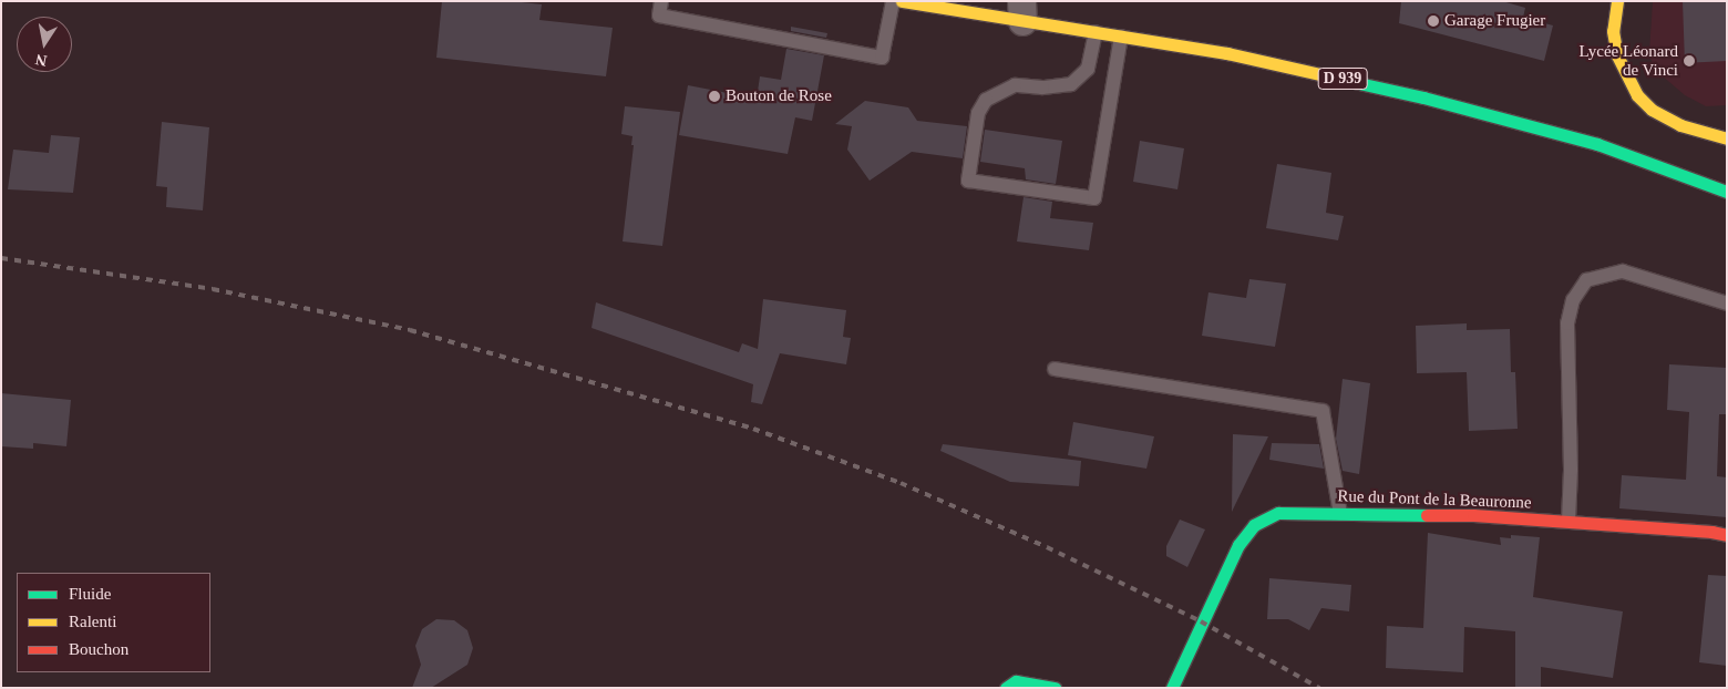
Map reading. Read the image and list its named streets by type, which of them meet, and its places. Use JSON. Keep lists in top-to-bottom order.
{
  "streets": {
    "street": ["D 939", "Rue du Pont de la Beauronne"]
  },
  "places": ["Garage Frugier", "Lycée Léonard de Vinci", "Bouton de Rose"],
  "legend": ["Fluide", "Ralenti", "Bouchon"],
  "north": "bottom"
}
